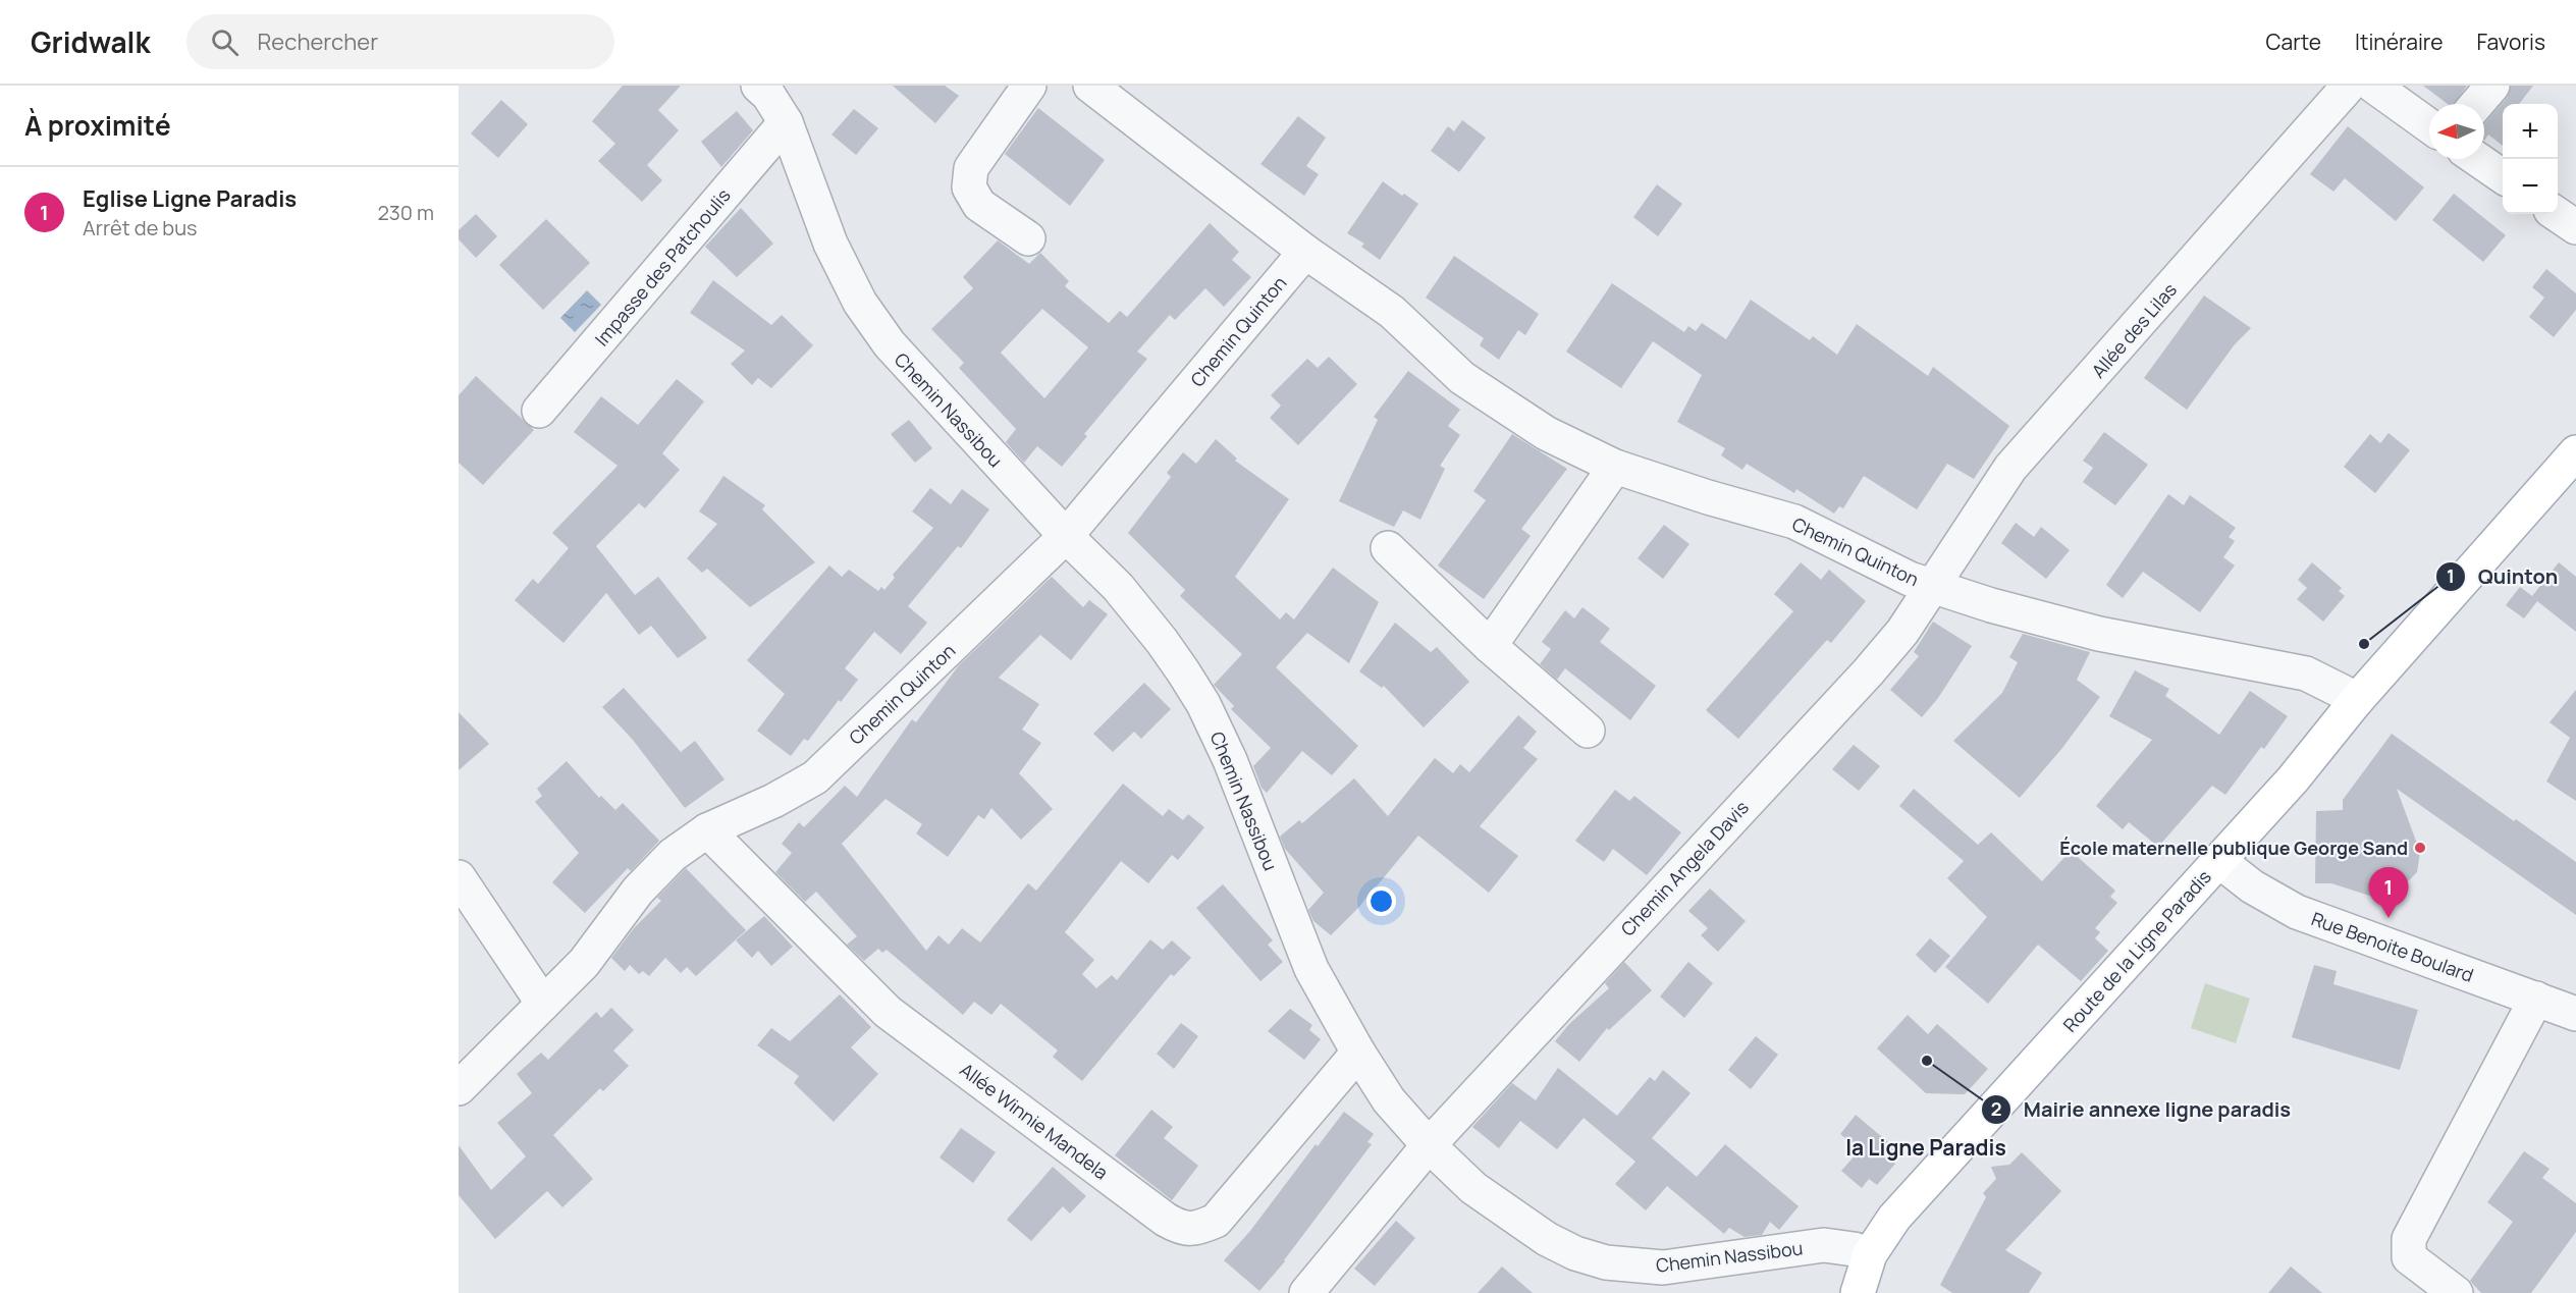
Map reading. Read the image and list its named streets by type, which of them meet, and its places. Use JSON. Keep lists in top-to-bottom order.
{
  "streets": {
    "main road": ["Route de la Ligne Paradis"],
    "street": [
      "Impasse des Patchoulis",
      "Allée des Lilas",
      "Chemin Quinton",
      "Chemin Nassibou",
      "Chemin Angela Davis",
      "Rue Benoite Boulard",
      "Allée Winnie Mandela"
    ]
  },
  "crossings": [
    ["Impasse des Patchoulis", "Chemin Nassibou"],
    ["Allée des Lilas", "Chemin Quinton"],
    ["Allée des Lilas", "Chemin Angela Davis"],
    ["Chemin Quinton", "Chemin Nassibou"],
    ["Chemin Quinton", "Chemin Angela Davis"],
    ["Chemin Quinton", "Route de la Ligne Paradis"],
    ["Chemin Quinton", "Allée Winnie Mandela"],
    ["Chemin Nassibou", "Chemin Angela Davis"],
    ["Chemin Nassibou", "Route de la Ligne Paradis"],
    ["Chemin Nassibou", "Allée Winnie Mandela"],
    ["Rue Benoite Boulard", "Route de la Ligne Paradis"]
  ],
  "districts": ["la Ligne Paradis"],
  "places": ["Quinton", "École maternelle publique George Sand", "Mairie annexe ligne paradis"],
  "north": "left",
  "page": {
    "header": "Gridwalk",
    "search": "Rechercher",
    "nav": ["Carte", "Itinéraire", "Favoris"],
    "heading": "À proximité",
    "map_buttons": ["+", "−"],
    "list": [
      {
        "mark": "1",
        "name": "Eglise Ligne Paradis",
        "note": "Arrêt de bus",
        "value": "230 m"
      }
    ],
    "pins": "1"
  }
}
